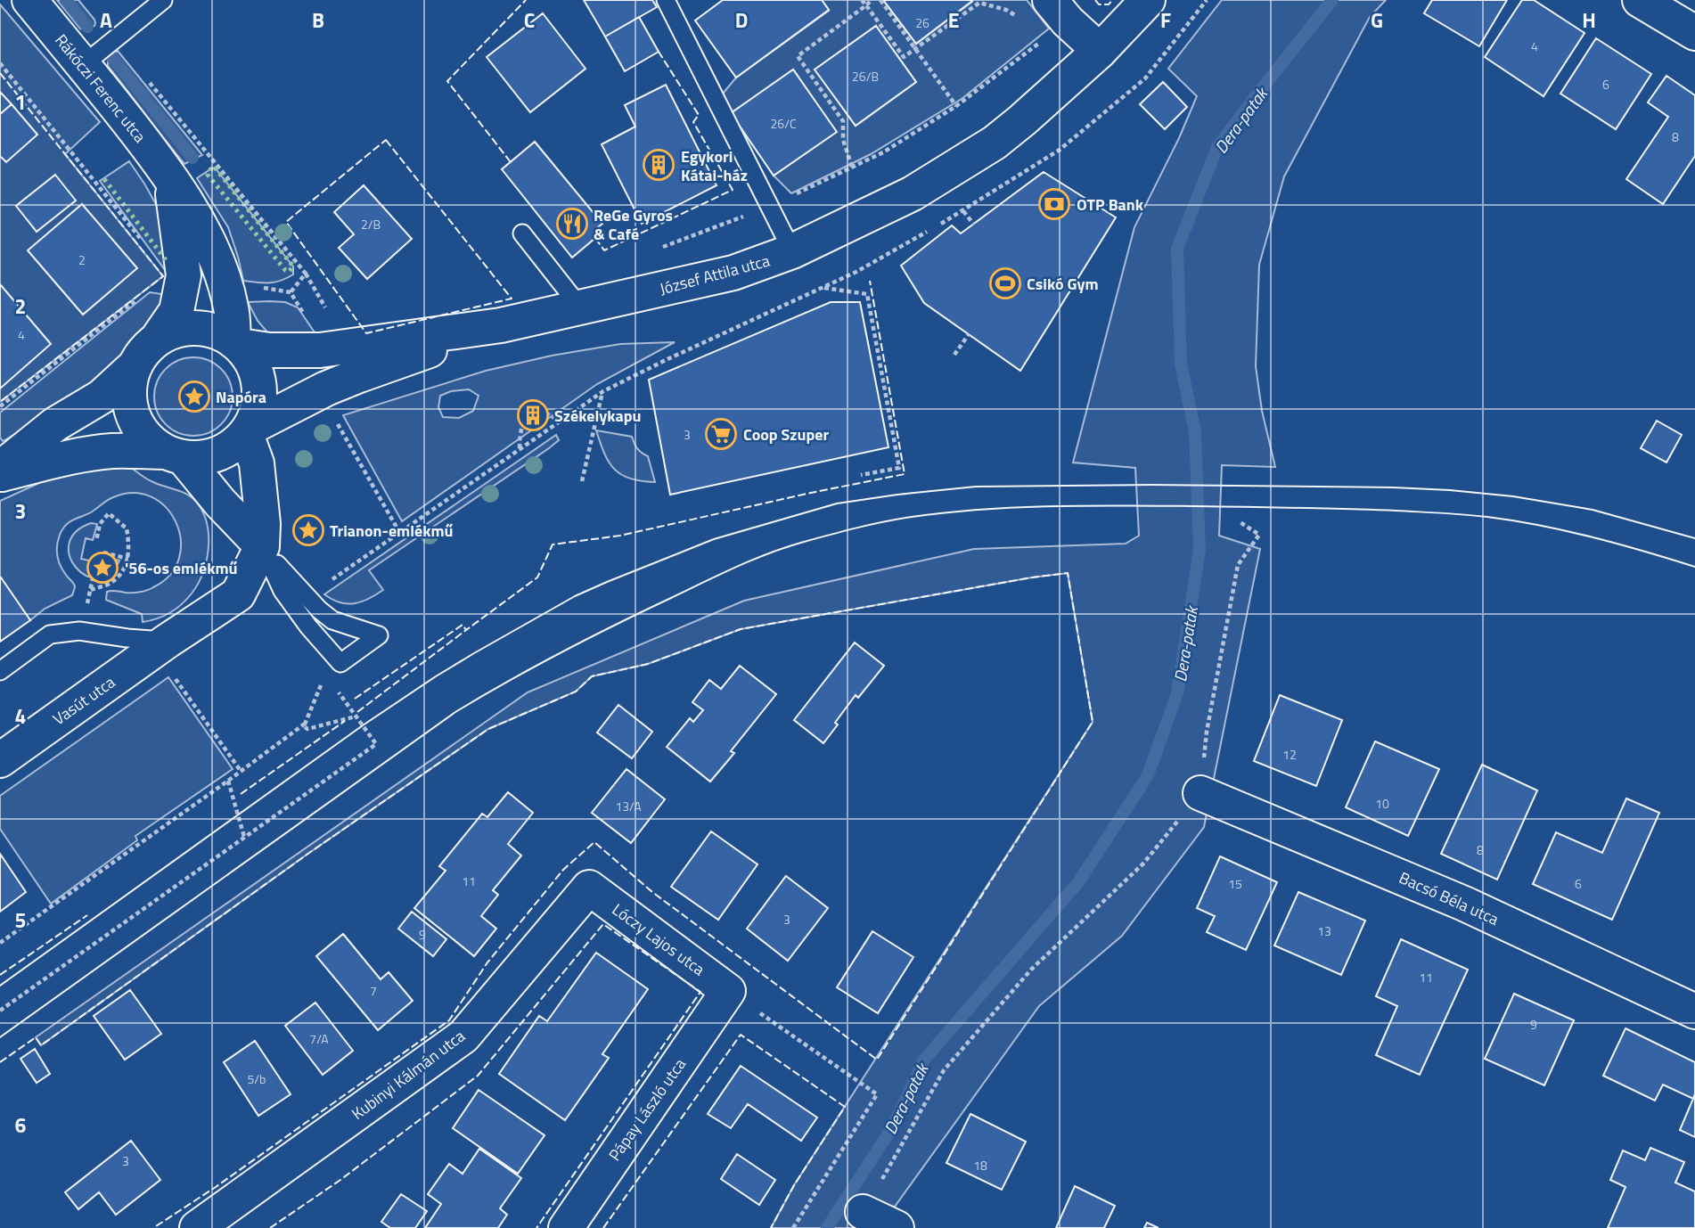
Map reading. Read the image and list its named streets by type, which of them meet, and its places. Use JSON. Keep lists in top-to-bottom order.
{
  "streets": {
    "street": [
      "Rákóczi Ferenc utca",
      "József Attila utca",
      "Vasút utca",
      "Bacsó Béla utca",
      "Lóczy Lajos utca",
      "Kubinyi Kálmán utca",
      "Pápay László utca"
    ]
  },
  "crossings": [
    ["Rákóczi Ferenc utca", "József Attila utca"],
    ["Lóczy Lajos utca", "Kubinyi Kálmán utca"],
    ["Lóczy Lajos utca", "Pápay László utca"]
  ],
  "water": ["Dera-patak"],
  "places": {
    "building": ["Egykori Kátai-ház", "Székelykapu"],
    "bank": ["OTP Bank"],
    "restaurant": ["ReGe Gyros & Café"],
    "sports": ["Csikó Gym"],
    "place": ["Napóra", "Trianon-emlékmű", "'56-os emlékmű"],
    "supermarket": ["Coop Szuper"]
  },
  "house_numbers": [
    "26",
    "4",
    "26/B",
    "6",
    "26/C",
    "8",
    "2/B",
    "2",
    "4",
    "3",
    "12",
    "10",
    "13/A",
    "8",
    "11",
    "15",
    "6",
    "3",
    "13",
    "9",
    "11",
    "7",
    "9",
    "7/A",
    "5/b",
    "3",
    "18"
  ],
  "grid": {
    "columns": [
      "A",
      "B",
      "C",
      "D",
      "E",
      "F",
      "G",
      "H"
    ],
    "rows": [
      "1",
      "2",
      "3",
      "4",
      "5",
      "6"
    ]
  }
}
